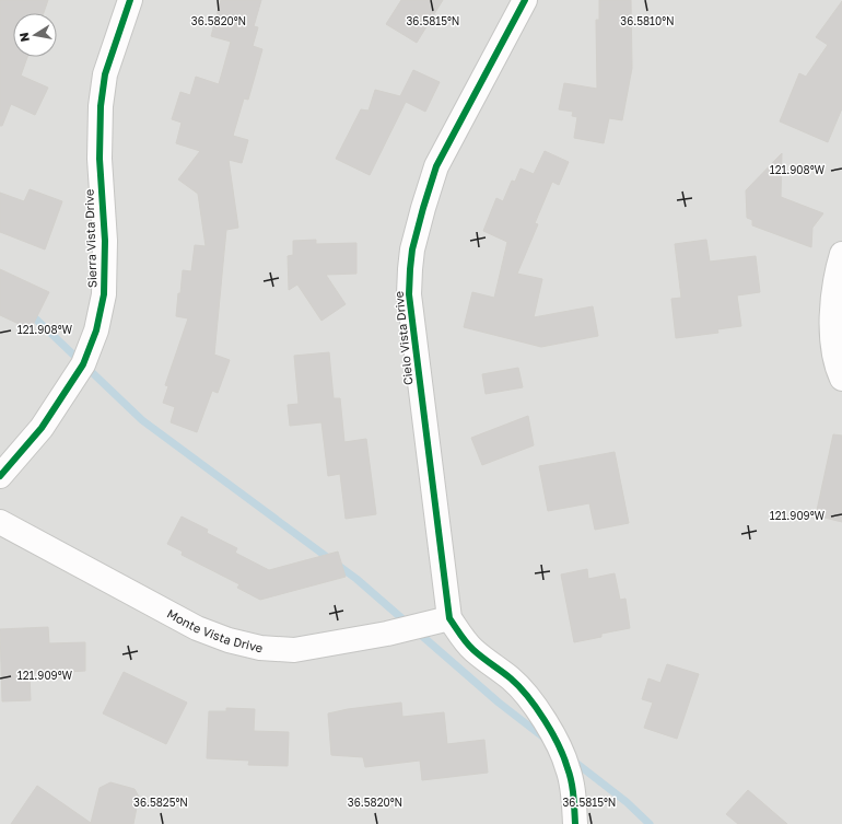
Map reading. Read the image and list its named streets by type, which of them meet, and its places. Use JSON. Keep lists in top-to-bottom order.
{
  "streets": {
    "street": ["Sierra Vista Drive", "Cielo Vista Drive", "Monte Vista Drive"]
  },
  "crossings": [
    ["Cielo Vista Drive", "Monte Vista Drive"]
  ],
  "north": "left",
  "coordinates": [
    "36.5820°N",
    "36.5815°N",
    "36.5810°N",
    "121.908°W",
    "121.909°W",
    "36.5825°N"
  ]
}
